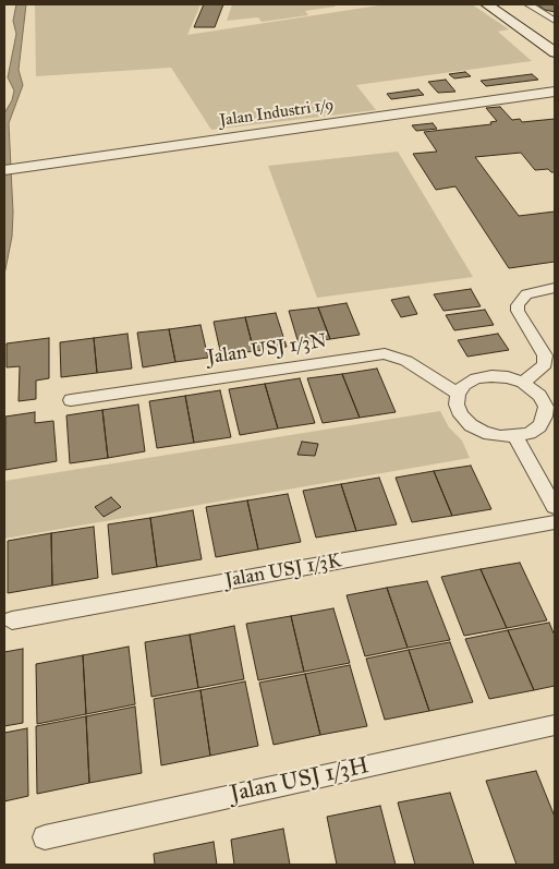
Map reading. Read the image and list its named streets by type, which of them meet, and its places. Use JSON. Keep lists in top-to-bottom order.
{
  "streets": {
    "street": [
      "Jalan Industri 1/9",
      "Jalan USJ 1/3N",
      "Jalan USJ 1/3K",
      "Jalan USJ 1/3H"
    ]
  }
}
